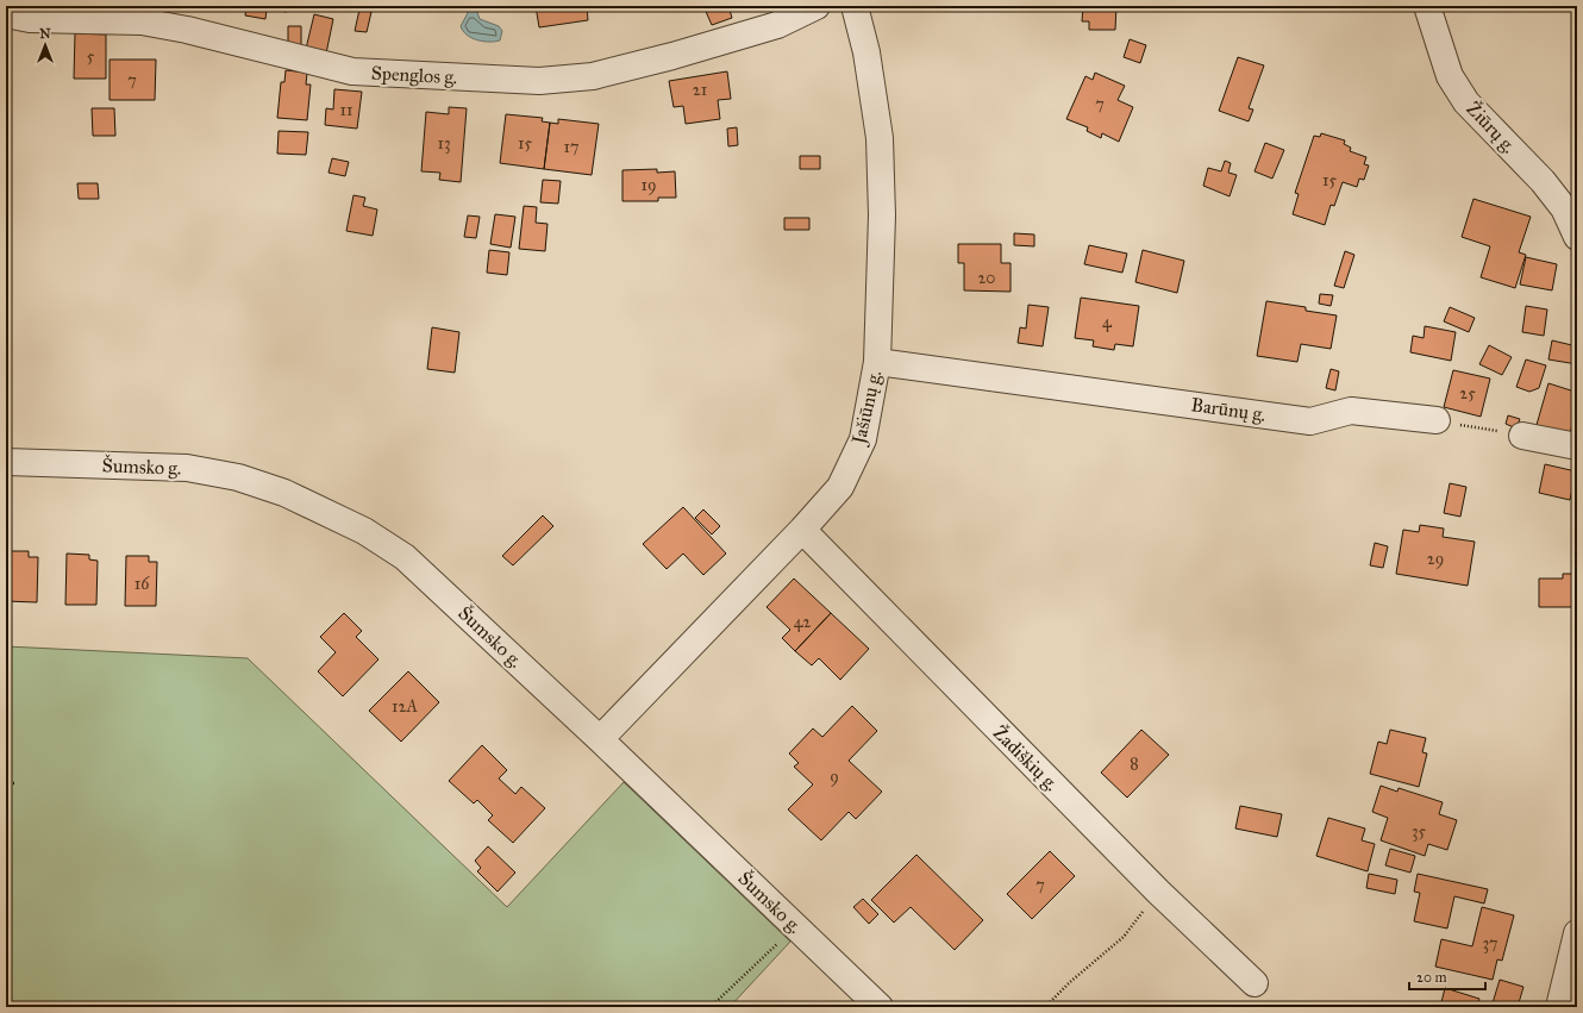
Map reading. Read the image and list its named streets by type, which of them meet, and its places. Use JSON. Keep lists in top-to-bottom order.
{
  "streets": {
    "street": [
      "Spenglos g.",
      "Žiūrų g.",
      "Jašiūnų g.",
      "Barūnų g.",
      "Šumsko g.",
      "Žadiškių g."
    ]
  },
  "crossings": [
    ["Jašiūnų g.", "Barūnų g."],
    ["Jašiūnų g.", "Šumsko g."],
    ["Jašiūnų g.", "Žadiškių g."]
  ],
  "house_numbers": [
    "5",
    "7",
    "21",
    "7",
    "11",
    "13",
    "15",
    "17",
    "15",
    "19",
    "20",
    "4",
    "25",
    "29",
    "16",
    "42",
    "12A",
    "8",
    "9",
    "35",
    "7",
    "37"
  ],
  "scale_bar": "20 m",
  "north": "top"
}
